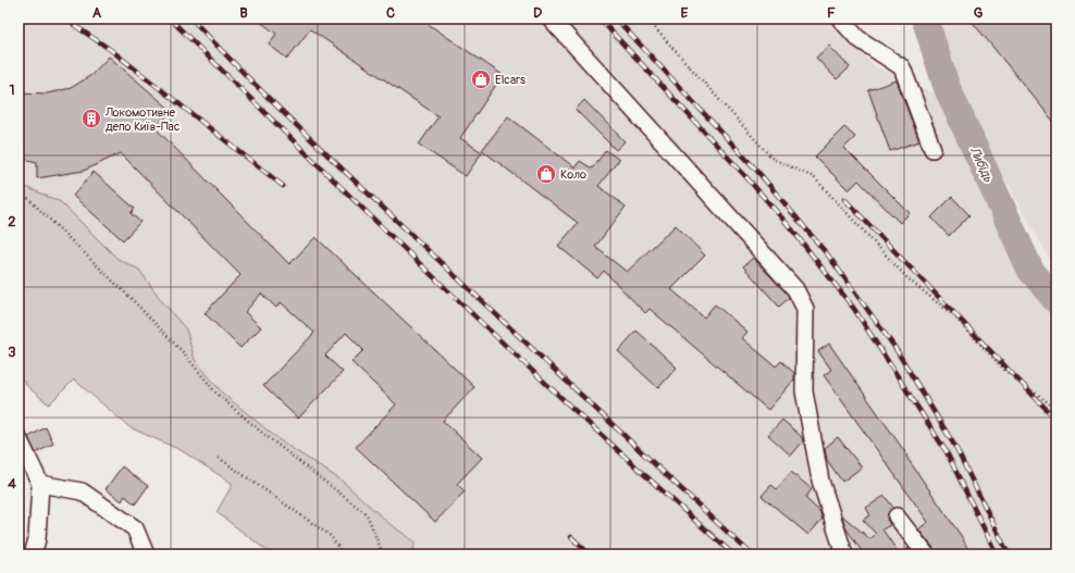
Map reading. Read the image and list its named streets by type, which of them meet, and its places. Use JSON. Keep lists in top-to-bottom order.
{
  "water": ["Либідь"],
  "places": {
    "shop": ["Elcars", "Коло"],
    "building": ["Локомотивне депо Київ-Пас"]
  },
  "grid": {
    "columns": [
      "A",
      "B",
      "C",
      "D",
      "E",
      "F",
      "G"
    ],
    "rows": [
      "1",
      "2",
      "3",
      "4"
    ]
  }
}
